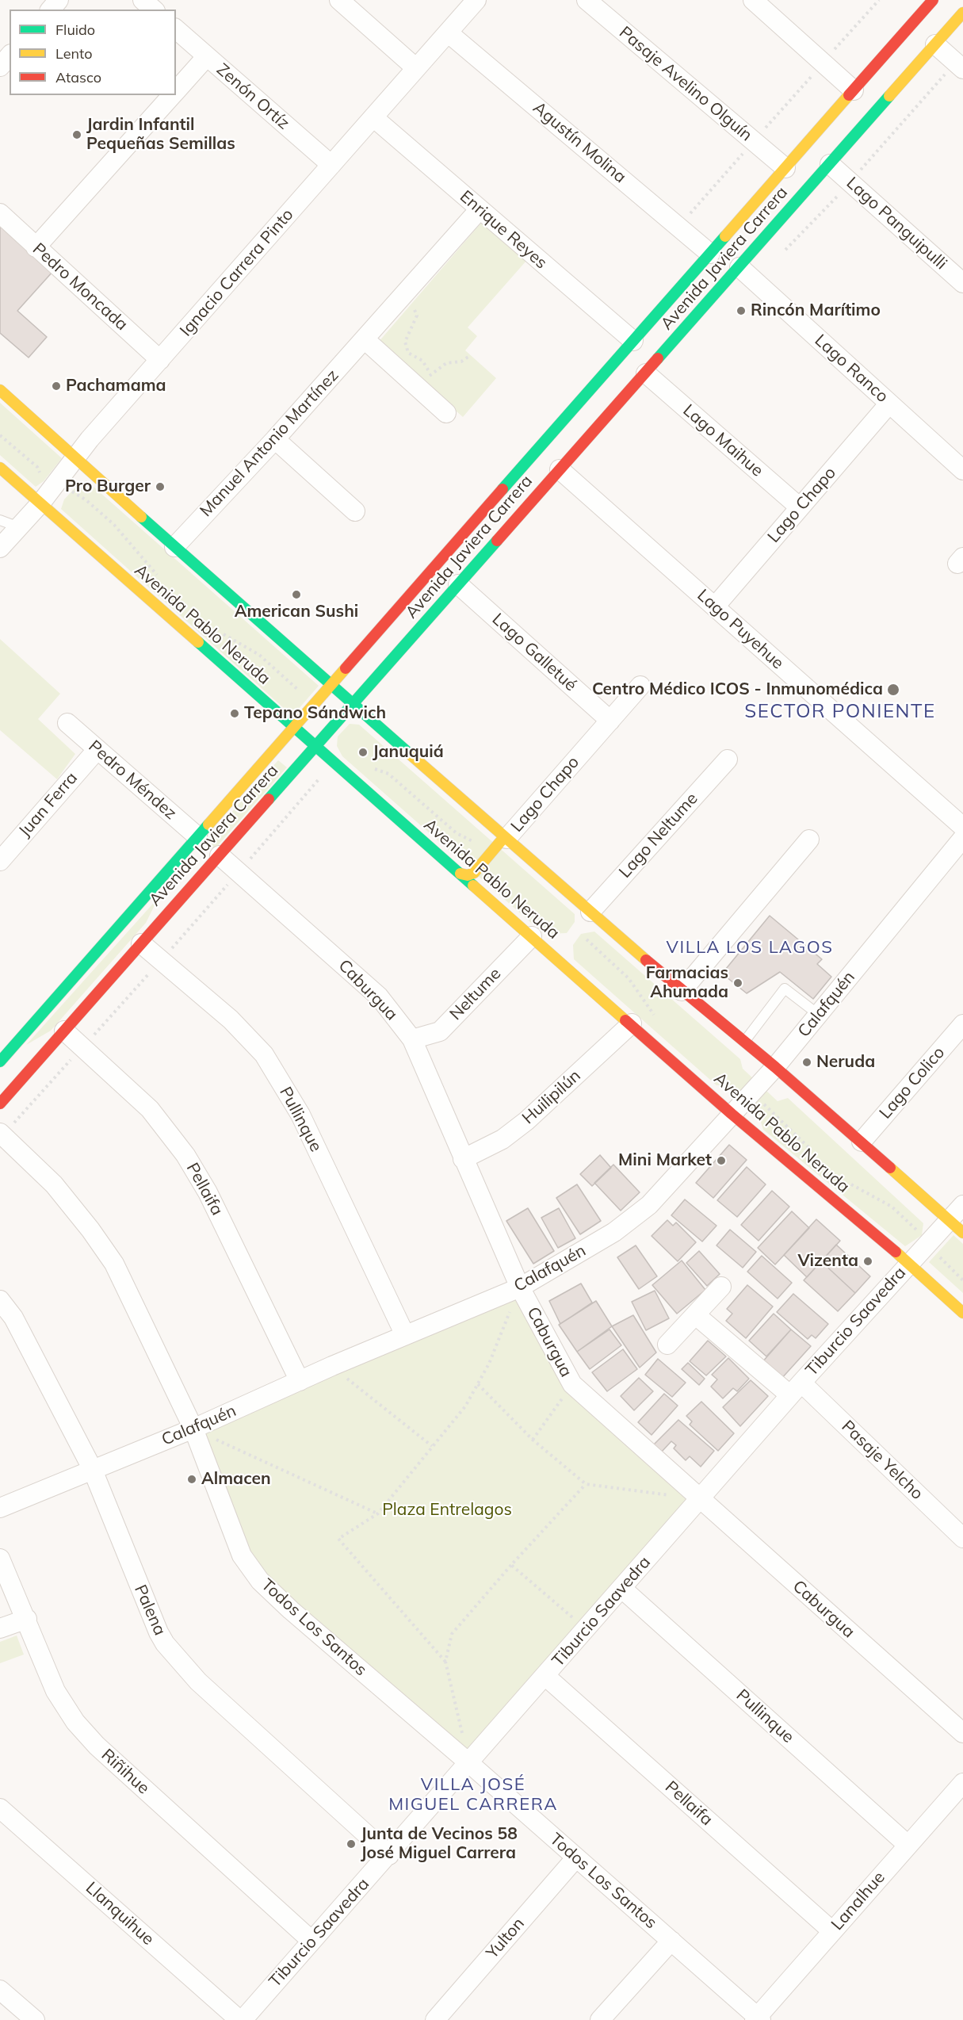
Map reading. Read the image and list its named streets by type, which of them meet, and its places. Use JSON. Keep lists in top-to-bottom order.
{
  "streets": {
    "main road": ["Avenida Javiera Carrera", "Avenida Pablo Neruda"],
    "street": [
      "Pasaje Avelino Olguín",
      "Zenón Ortíz",
      "Agustín Molina",
      "Lago Panguipulli",
      "Enrique Reyes",
      "Ignacio Carrera Pinto",
      "Pedro Moncada",
      "Lago Ranco",
      "Lago Maihue",
      "Manuel Antonio Martínez",
      "Lago Chapo",
      "Lago Puyehue",
      "Lago Galletué",
      "Pedro Méndez",
      "Juan Ferra",
      "Lago Neltume",
      "Caburgua",
      "Neltume",
      "Calafquén",
      "Lago Colico",
      "Huilipilún",
      "Pullinque",
      "Pellaifa",
      "Tiburcio Saavedra",
      "Pasaje Yelcho",
      "Palena",
      "Todos Los Santos",
      "Riñihue",
      "Lanalhue",
      "Llanquihue",
      "Yulton"
    ]
  },
  "crossings": [
    ["Pasaje Avelino Olguín", "Avenida Javiera Carrera"],
    ["Zenón Ortíz", "Ignacio Carrera Pinto"],
    ["Agustín Molina", "Avenida Javiera Carrera"],
    ["Agustín Molina", "Ignacio Carrera Pinto"],
    ["Lago Panguipulli", "Avenida Javiera Carrera"],
    ["Enrique Reyes", "Avenida Javiera Carrera"],
    ["Enrique Reyes", "Ignacio Carrera Pinto"],
    ["Enrique Reyes", "Manuel Antonio Martínez"],
    ["Avenida Javiera Carrera", "Lago Ranco"],
    ["Avenida Javiera Carrera", "Lago Maihue"],
    ["Avenida Javiera Carrera", "Avenida Pablo Neruda"],
    ["Avenida Javiera Carrera", "Lago Puyehue"],
    ["Avenida Javiera Carrera", "Lago Galletué"],
    ["Avenida Javiera Carrera", "Pedro Méndez"],
    ["Avenida Javiera Carrera", "Caburgua"],
    ["Avenida Javiera Carrera", "Pullinque"],
    ["Avenida Javiera Carrera", "Pellaifa"],
    ["Ignacio Carrera Pinto", "Pedro Moncada"],
    ["Ignacio Carrera Pinto", "Avenida Pablo Neruda"],
    ["Lago Ranco", "Lago Chapo"],
    ["Lago Maihue", "Lago Chapo"],
    ["Lago Chapo", "Lago Puyehue"],
    ["Lago Chapo", "Lago Galletué"],
    ["Avenida Pablo Neruda", "Neltume"],
    ["Avenida Pablo Neruda", "Calafquén"],
    ["Avenida Pablo Neruda", "Huilipilún"],
    ["Avenida Pablo Neruda", "Tiburcio Saavedra"],
    ["Pedro Méndez", "Juan Ferra"],
    ["Pedro Méndez", "Caburgua"],
    ["Caburgua", "Neltume"],
    ["Caburgua", "Calafquén"],
    ["Caburgua", "Huilipilún"],
    ["Caburgua", "Tiburcio Saavedra"],
    ["Calafquén", "Pullinque"],
    ["Calafquén", "Pellaifa"],
    ["Calafquén", "Palena"],
    ["Calafquén", "Todos Los Santos"],
    ["Pullinque", "Tiburcio Saavedra"],
    ["Pullinque", "Lanalhue"],
    ["Pellaifa", "Tiburcio Saavedra"],
    ["Pellaifa", "Lanalhue"],
    ["Tiburcio Saavedra", "Pasaje Yelcho"],
    ["Tiburcio Saavedra", "Palena"],
    ["Tiburcio Saavedra", "Todos Los Santos"],
    ["Tiburcio Saavedra", "Riñihue"],
    ["Tiburcio Saavedra", "Llanquihue"],
    ["Todos Los Santos", "Lanalhue"],
    ["Todos Los Santos", "Yulton"]
  ],
  "districts": ["SECTOR PONIENTE", "VILLA LOS LAGOS", "VILLA JOSÉ MIGUEL CARRERA"],
  "parks": ["Plaza Entrelagos"],
  "places": [
    "Jardin Infantil Pequeñas Semillas",
    "Rincón Marítimo",
    "Pachamama",
    "Pro Burger",
    "American Sushi",
    "Centro Médico ICOS - Inmunomédica",
    "Tepano Sándwich",
    "Januquiá",
    "Farmacias Ahumada",
    "Neruda",
    "Mini Market",
    "Vizenta",
    "Almacen",
    "Junta de Vecinos 58 José Miguel Carrera"
  ],
  "legend": ["Fluido", "Lento", "Atasco"]
}
